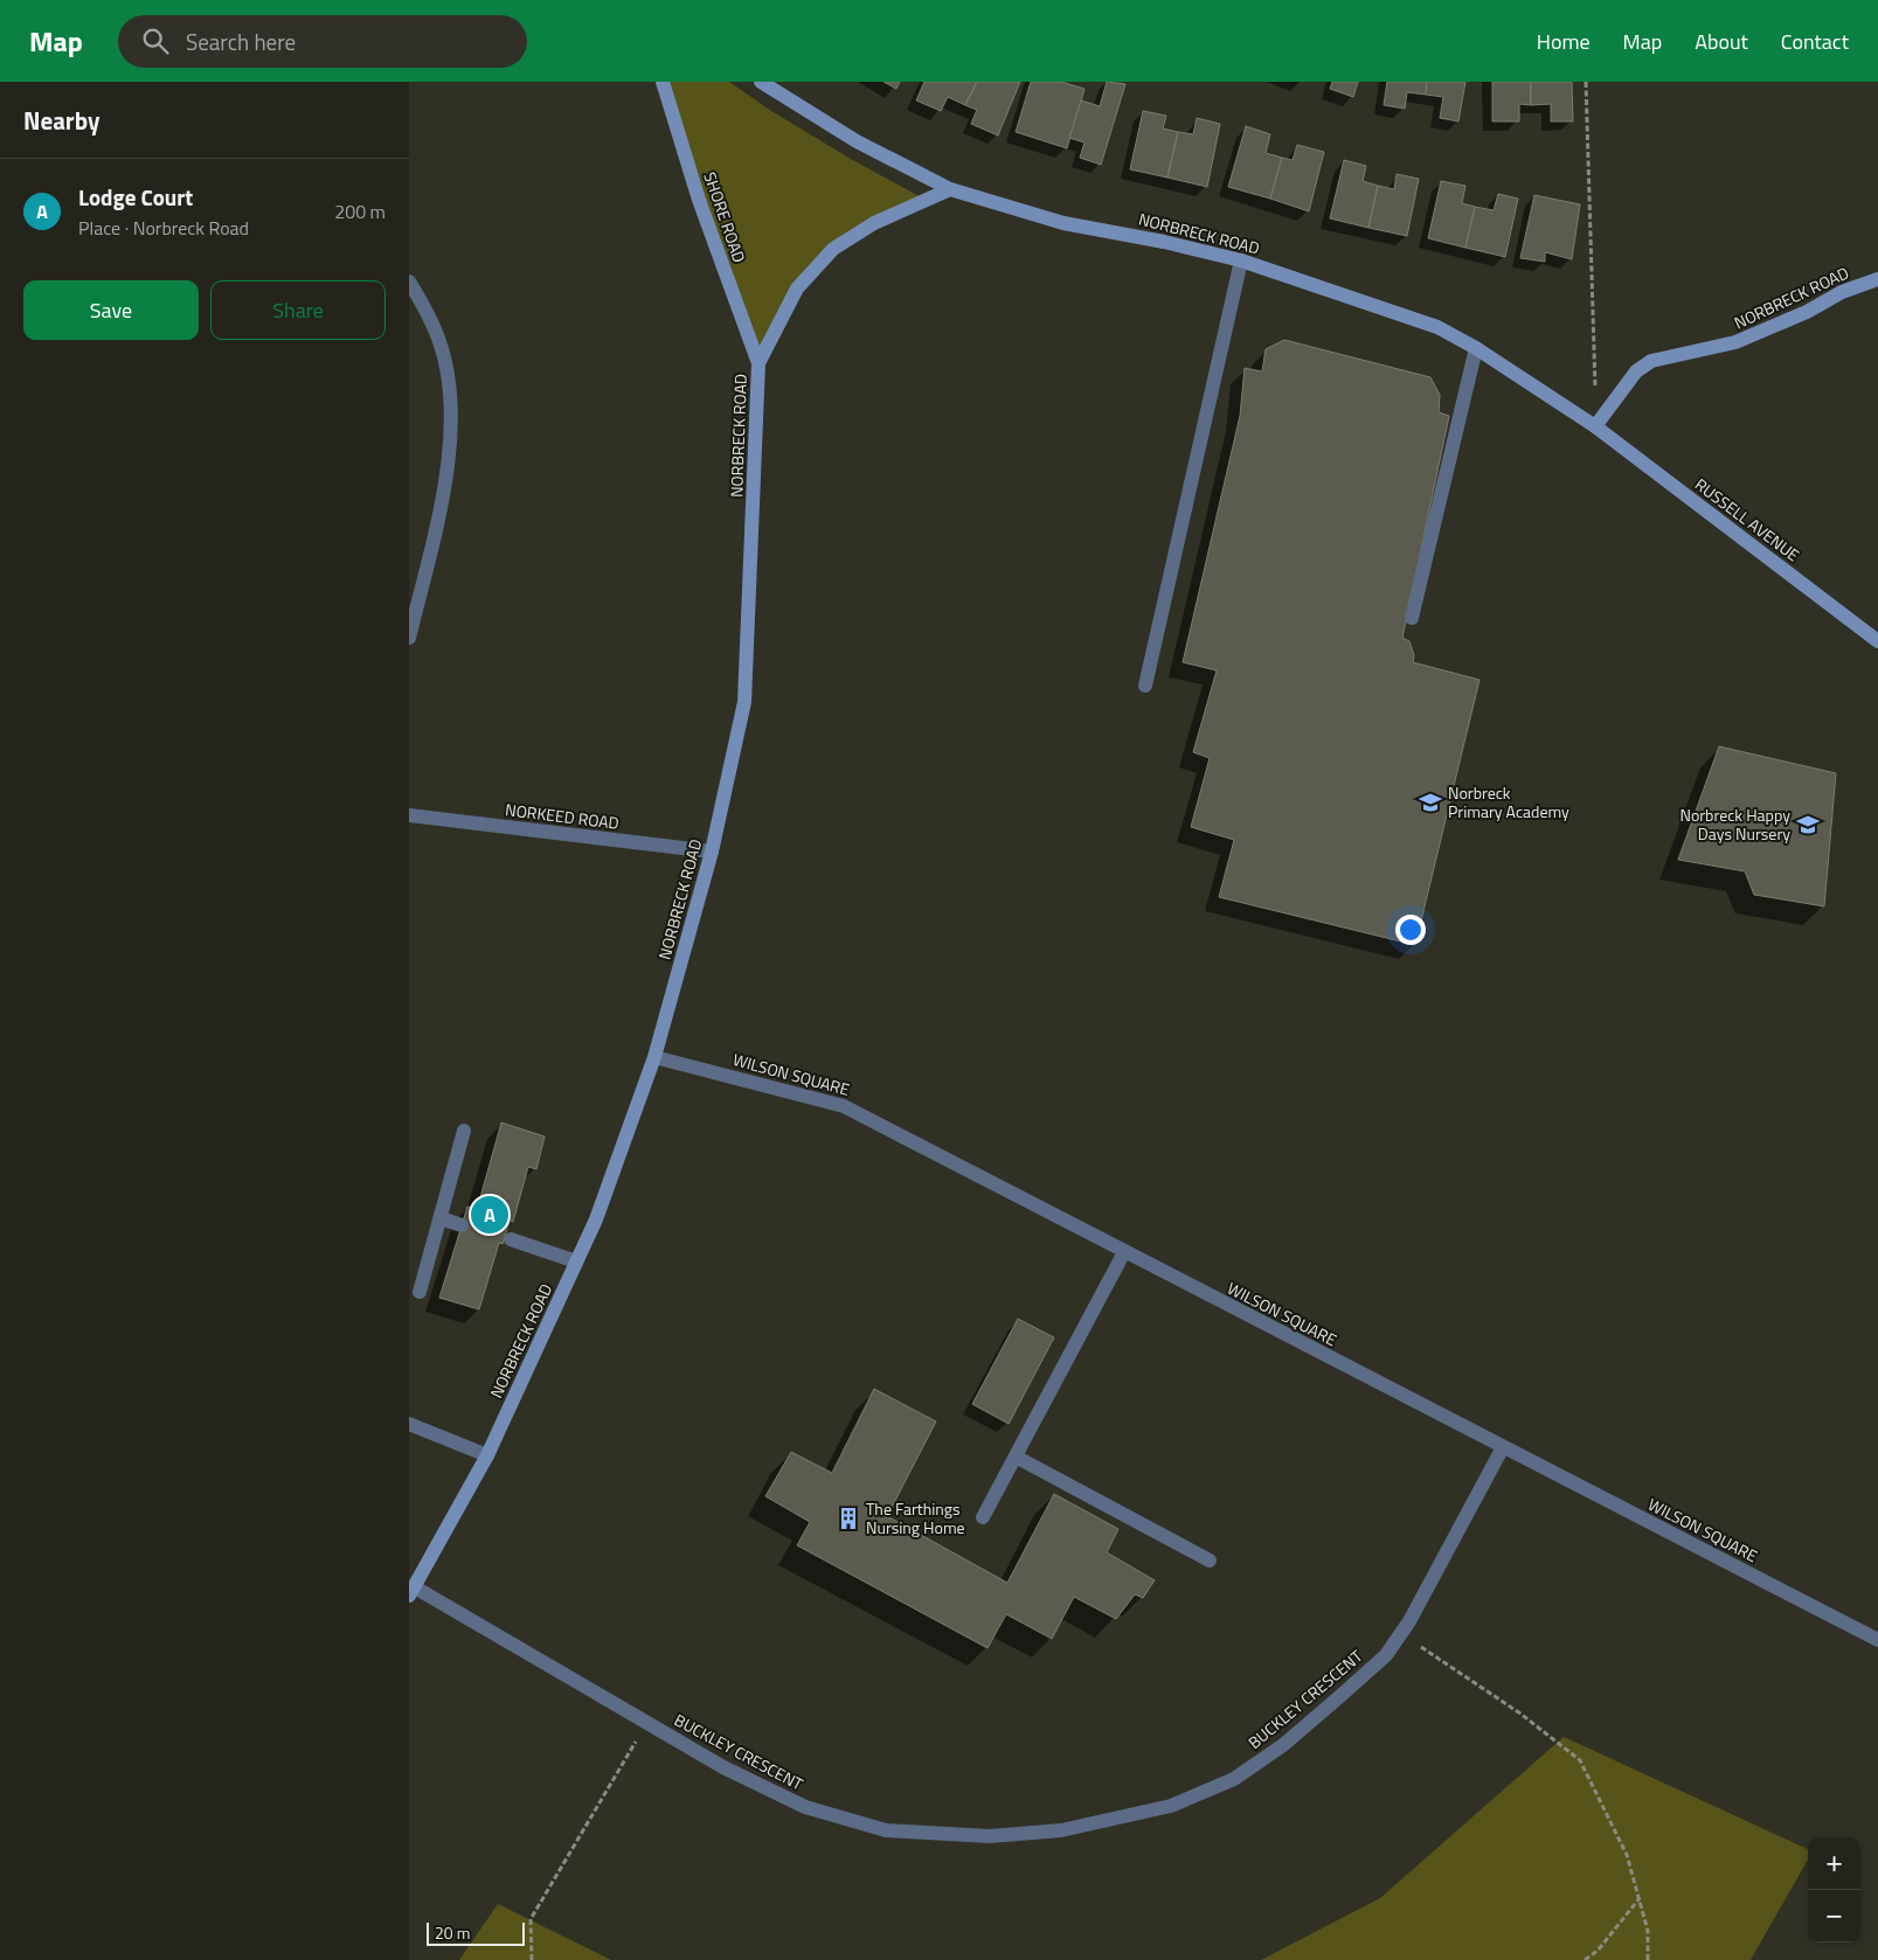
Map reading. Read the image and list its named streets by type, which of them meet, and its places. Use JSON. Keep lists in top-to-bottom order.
{
  "streets": {
    "street": [
      "SHORE ROAD",
      "NORBRECK ROAD",
      "RUSSELL AVENUE",
      "NORKEED ROAD",
      "WILSON SQUARE",
      "BUCKLEY CRESCENT"
    ]
  },
  "crossings": [
    ["SHORE ROAD", "NORBRECK ROAD"],
    ["NORBRECK ROAD", "RUSSELL AVENUE"],
    ["NORBRECK ROAD", "NORKEED ROAD"],
    ["NORBRECK ROAD", "WILSON SQUARE"],
    ["NORBRECK ROAD", "BUCKLEY CRESCENT"],
    ["WILSON SQUARE", "BUCKLEY CRESCENT"]
  ],
  "places": {
    "school or university": ["Norbreck Primary Academy", "Norbreck Happy Days Nursery"],
    "building": ["The Farthings Nursing Home"]
  },
  "scale_bar": "20 m",
  "page": {
    "header": "Map",
    "search": "Search here",
    "nav": [
      "Home",
      "Map",
      "About",
      "Contact"
    ],
    "heading": "Nearby",
    "list": [
      {
        "mark": "A",
        "name": "Lodge Court",
        "note": "Place · Norbreck Road",
        "value": "200 m"
      }
    ],
    "buttons": ["Save", "Share"],
    "pins": "A",
    "map_buttons": ["+", "−"],
    "scale": "20 m"
  }
}
